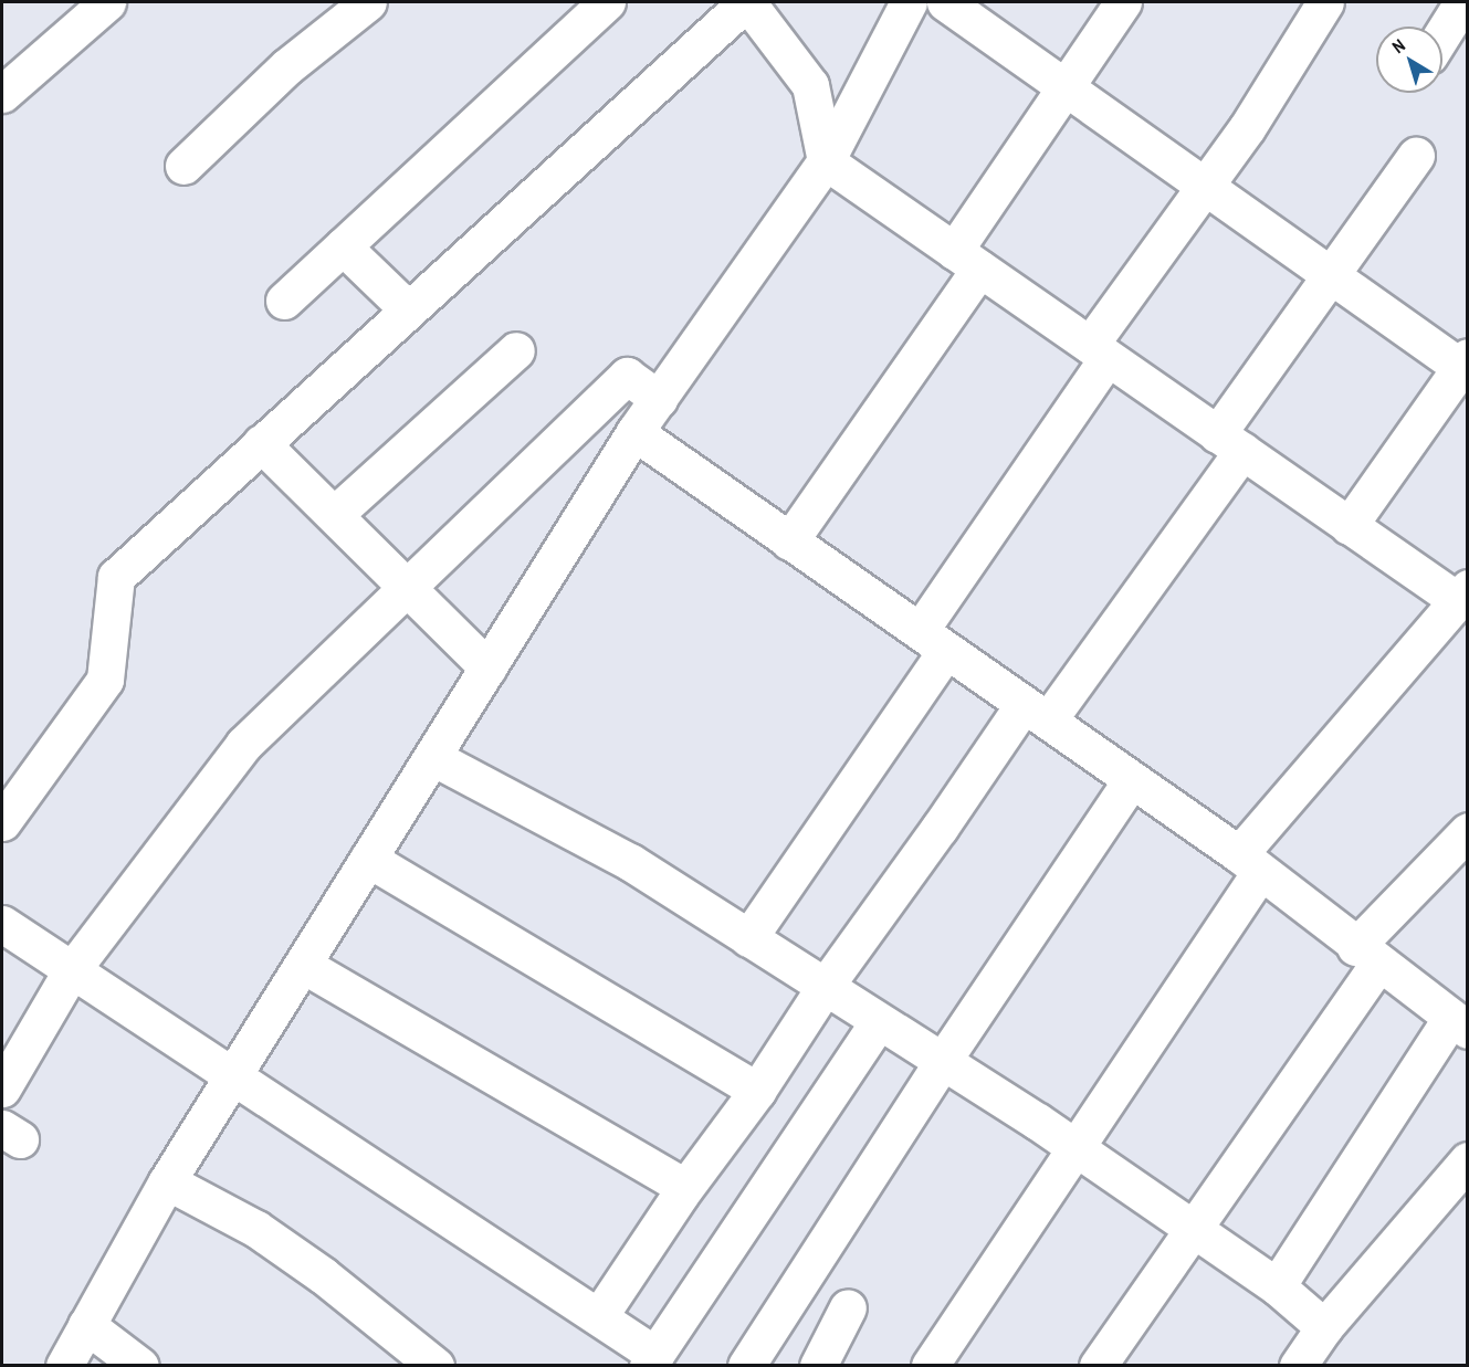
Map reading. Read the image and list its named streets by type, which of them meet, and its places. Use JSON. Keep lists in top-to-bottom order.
{
  "north": "top left"
}
